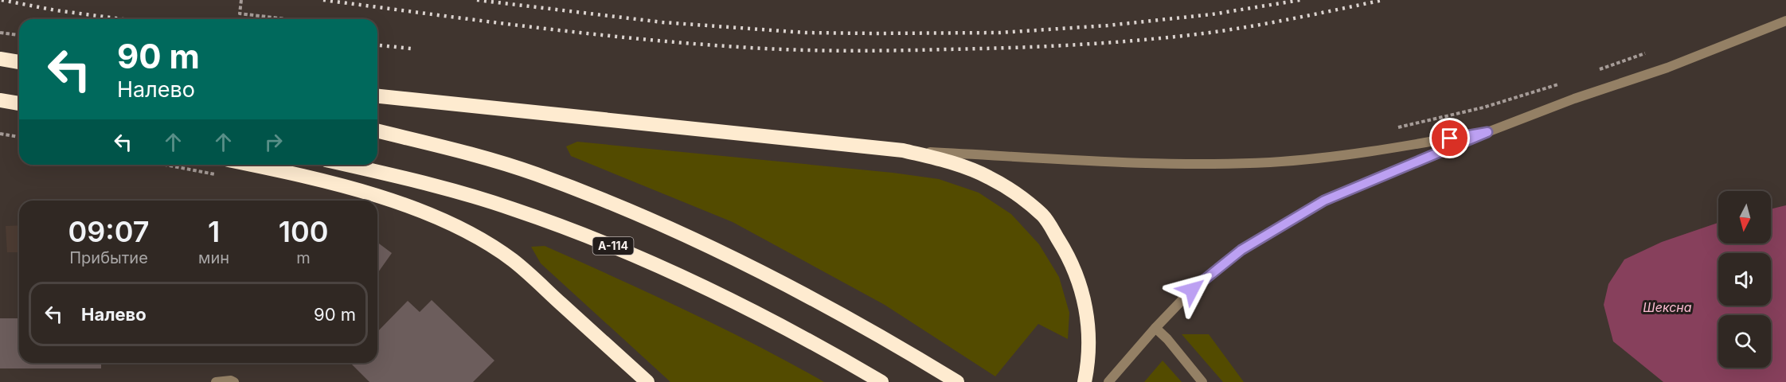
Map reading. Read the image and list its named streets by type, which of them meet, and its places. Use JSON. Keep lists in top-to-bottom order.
{
  "streets": {
    "highway": ["А-114"]
  },
  "water": ["Шексна"],
  "north": "bottom",
  "page": {
    "turn": ["90 m", "Налево"],
    "eta": [
      "09:07",
      "Прибытие",
      "1",
      "мин",
      "100",
      "m"
    ],
    "list": [
      {
        "name": "Налево",
        "value": "90 m"
      }
    ]
  }
}
